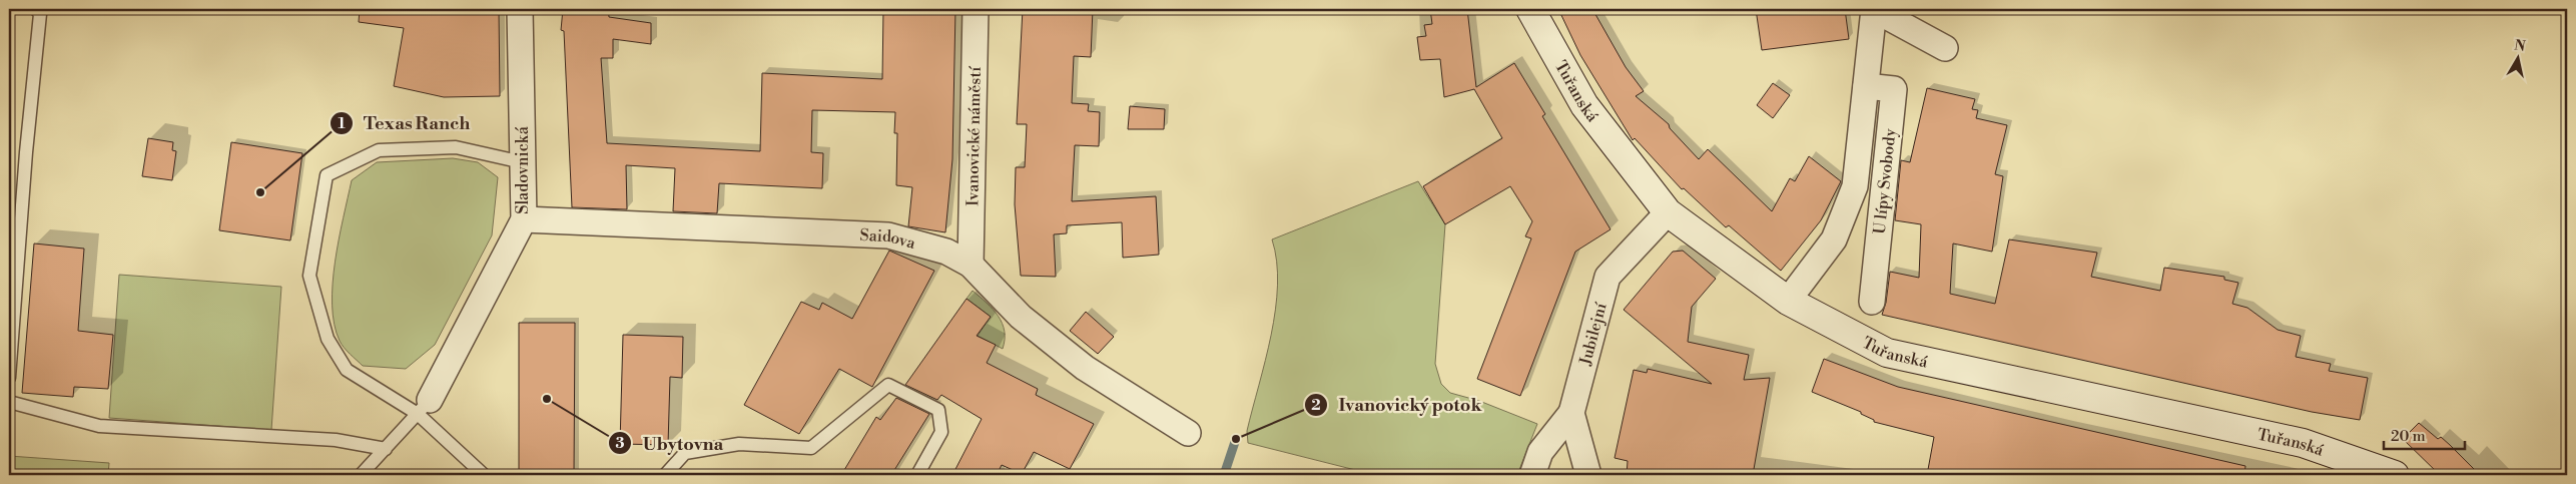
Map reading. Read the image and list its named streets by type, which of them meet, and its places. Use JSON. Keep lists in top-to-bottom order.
{
  "streets": {
    "main road": ["Tuřanská"],
    "street": [
      "Ivanovické náměstí",
      "Sladovnická",
      "U lípy Svobody",
      "Saidova",
      "Jubilejní"
    ]
  },
  "crossings": [
    ["Tuřanská", "U lípy Svobody"],
    ["Tuřanská", "Jubilejní"],
    ["Ivanovické náměstí", "Saidova"],
    ["Sladovnická", "Saidova"]
  ],
  "places": ["Texas Ranch", "Ubytovna", "Ivanovický potok"],
  "scale_bar": "20 m",
  "north": "top"
}
